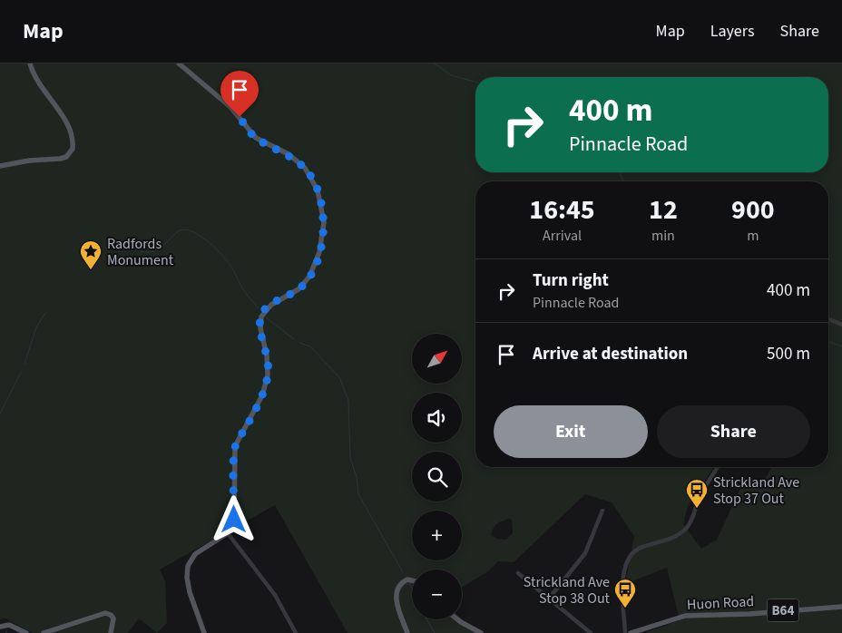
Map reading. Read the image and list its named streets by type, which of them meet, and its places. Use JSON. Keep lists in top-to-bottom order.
{
  "streets": {
    "main road": ["Huon Road", "B64"]
  },
  "places": {
    "place": ["Radfords Monument"],
    "bus stop": ["Strickland Ave Stop 37 Out", "Strickland Ave Stop 38 Out"]
  },
  "north": "top right",
  "page": {
    "header": "Map",
    "nav": ["Map", "Layers", "Share"],
    "turn": ["400 m", "Pinnacle Road"],
    "eta": [
      "16:45",
      "Arrival",
      "12",
      "min",
      "900",
      "m"
    ],
    "list": [
      {
        "name": "Turn right",
        "note": "Pinnacle Road",
        "value": "400 m"
      },
      {
        "name": "Arrive at destination",
        "value": "500 m"
      }
    ],
    "map_buttons": ["+", "−"],
    "buttons": ["Exit", "Share"]
  }
}
